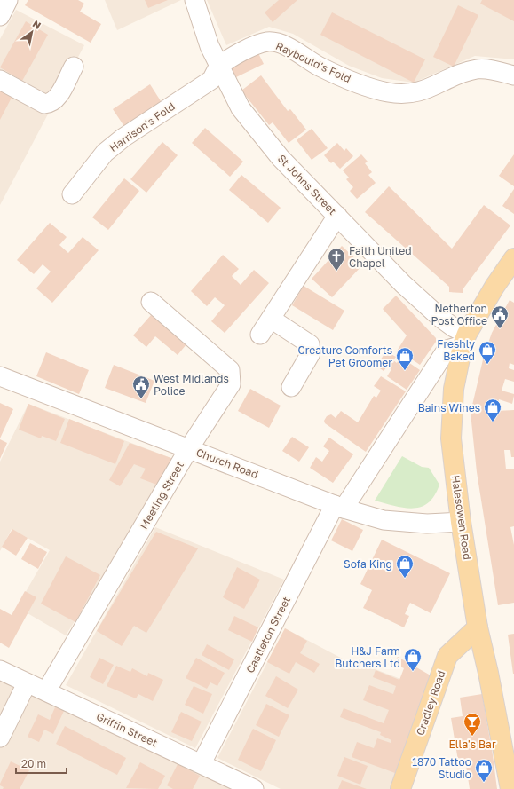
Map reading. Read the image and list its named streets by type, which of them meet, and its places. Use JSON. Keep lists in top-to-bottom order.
{
  "streets": {
    "main road": ["Halesowen Road", "Cradley Road"],
    "street": [
      "Raybould's Fold",
      "Harrison's Fold",
      "St Johns Street",
      "Church Road",
      "Meeting Street",
      "Castleton Street",
      "Griffin Street"
    ]
  },
  "crossings": [
    ["Raybould's Fold", "Harrison's Fold"],
    ["Raybould's Fold", "St Johns Street"],
    ["Harrison's Fold", "St Johns Street"],
    ["St Johns Street", "Halesowen Road"],
    ["St Johns Street", "Castleton Street"],
    ["Church Road", "Meeting Street"],
    ["Church Road", "Halesowen Road"],
    ["Church Road", "Castleton Street"],
    ["Meeting Street", "Griffin Street"],
    ["Halesowen Road", "Castleton Street"],
    ["Halesowen Road", "Cradley Road"],
    ["Castleton Street", "Griffin Street"]
  ],
  "places": {
    "church": ["Faith United Chapel"],
    "public building": ["Netherton Post Office", "West Midlands Police"],
    "shop": [
      "Freshly Baked",
      "Creature Comforts Pet Groomer",
      "Bains Wines",
      "Sofa King",
      "H&J Farm Butchers Ltd",
      "1870 Tattoo Studio"
    ],
    "bar": ["Ella's Bar"]
  },
  "scale_bar": "20 m",
  "north": "top right"
}
